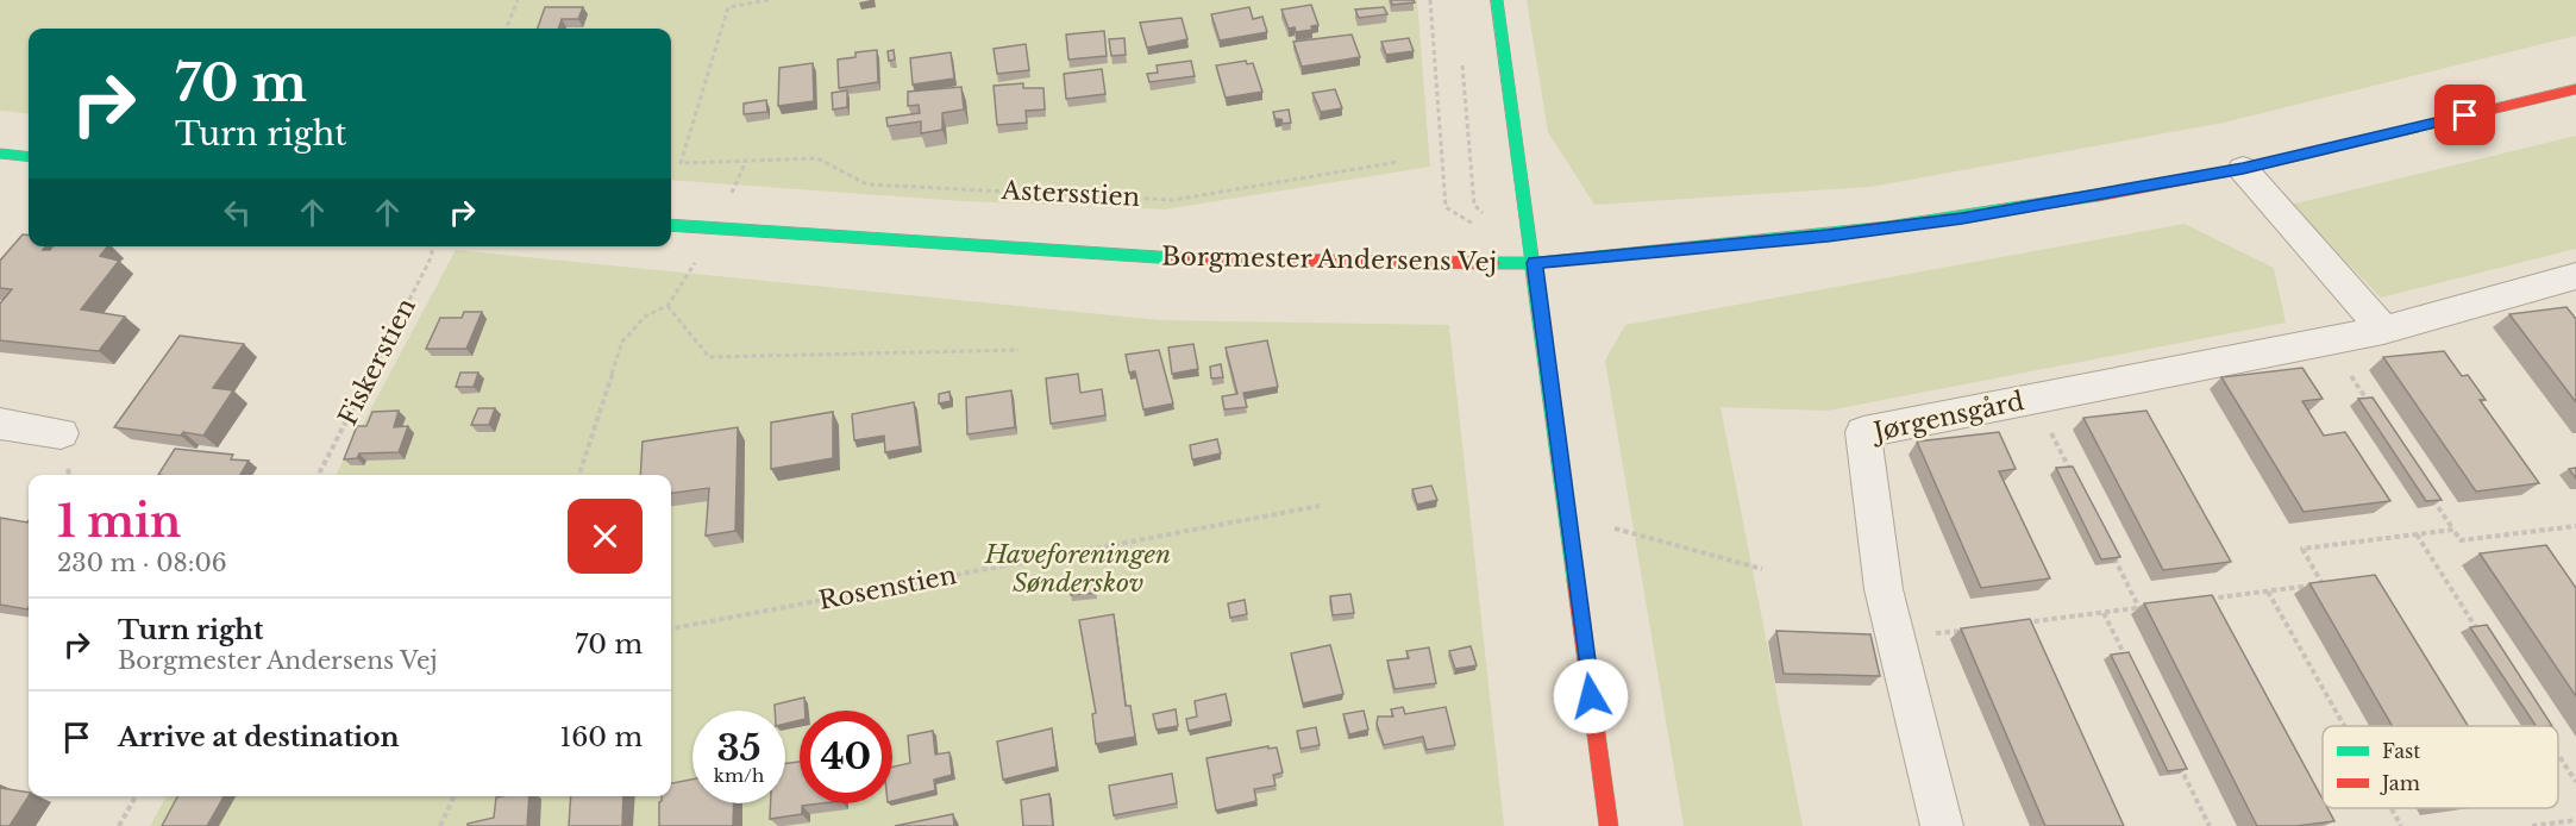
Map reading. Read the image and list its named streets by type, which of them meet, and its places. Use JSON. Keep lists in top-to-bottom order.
{
  "streets": {
    "street": ["Borgmester Andersens Vej", "Jørgensgård"],
    "path": ["Astersstien", "Fiskerstien", "Rosenstien"]
  },
  "parks": ["Haveforeningen Sønderskov"],
  "legend": ["Fast", "Jam"],
  "page": {
    "turn": ["70 m", "Turn right"],
    "heading": ["1 min", "230 m · 08:06"],
    "list": [
      {
        "name": "Turn right",
        "note": "Borgmester Andersens Vej",
        "value": "70 m"
      },
      {
        "name": "Arrive at destination",
        "value": "160 m"
      }
    ],
    "speed": "35 km/h",
    "limit": "40"
  }
}
